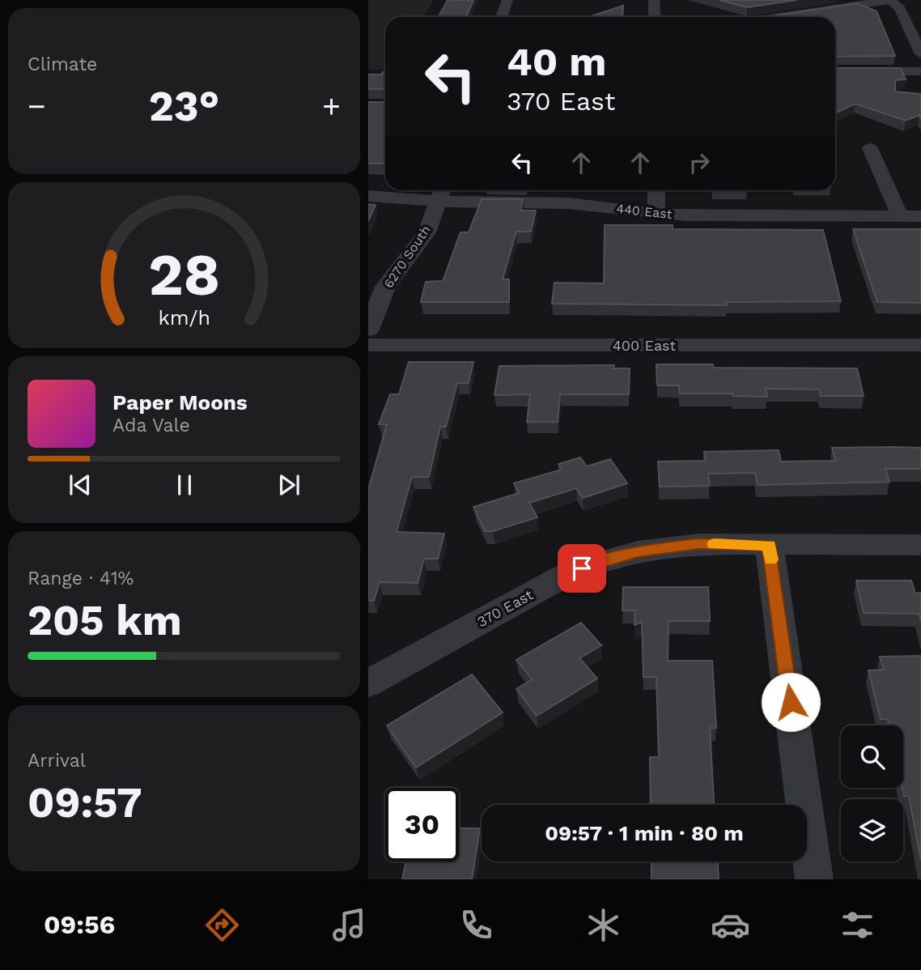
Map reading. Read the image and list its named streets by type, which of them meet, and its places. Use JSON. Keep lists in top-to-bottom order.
{
  "streets": {
    "street": [
      "440 East",
      "6270 South",
      "400 East",
      "370 East"
    ]
  },
  "crossings": [
    ["440 East", "6270 South"]
  ],
  "page": {
    "tile": [
      "Climate",
      ["Range · 41%", "205 km"],
      ["Arrival", "09:57"]
    ],
    "turn": ["40 m", "370 East"],
    "heat": ["−", "23°", "+"],
    "song": ["Paper Moons", "Ada Vale"],
    "limit": "30",
    "trip": "09:57 · 1 min · 80 m",
    "tabs": "09:56",
    "gauge": ["28", "km/h"]
  }
}
